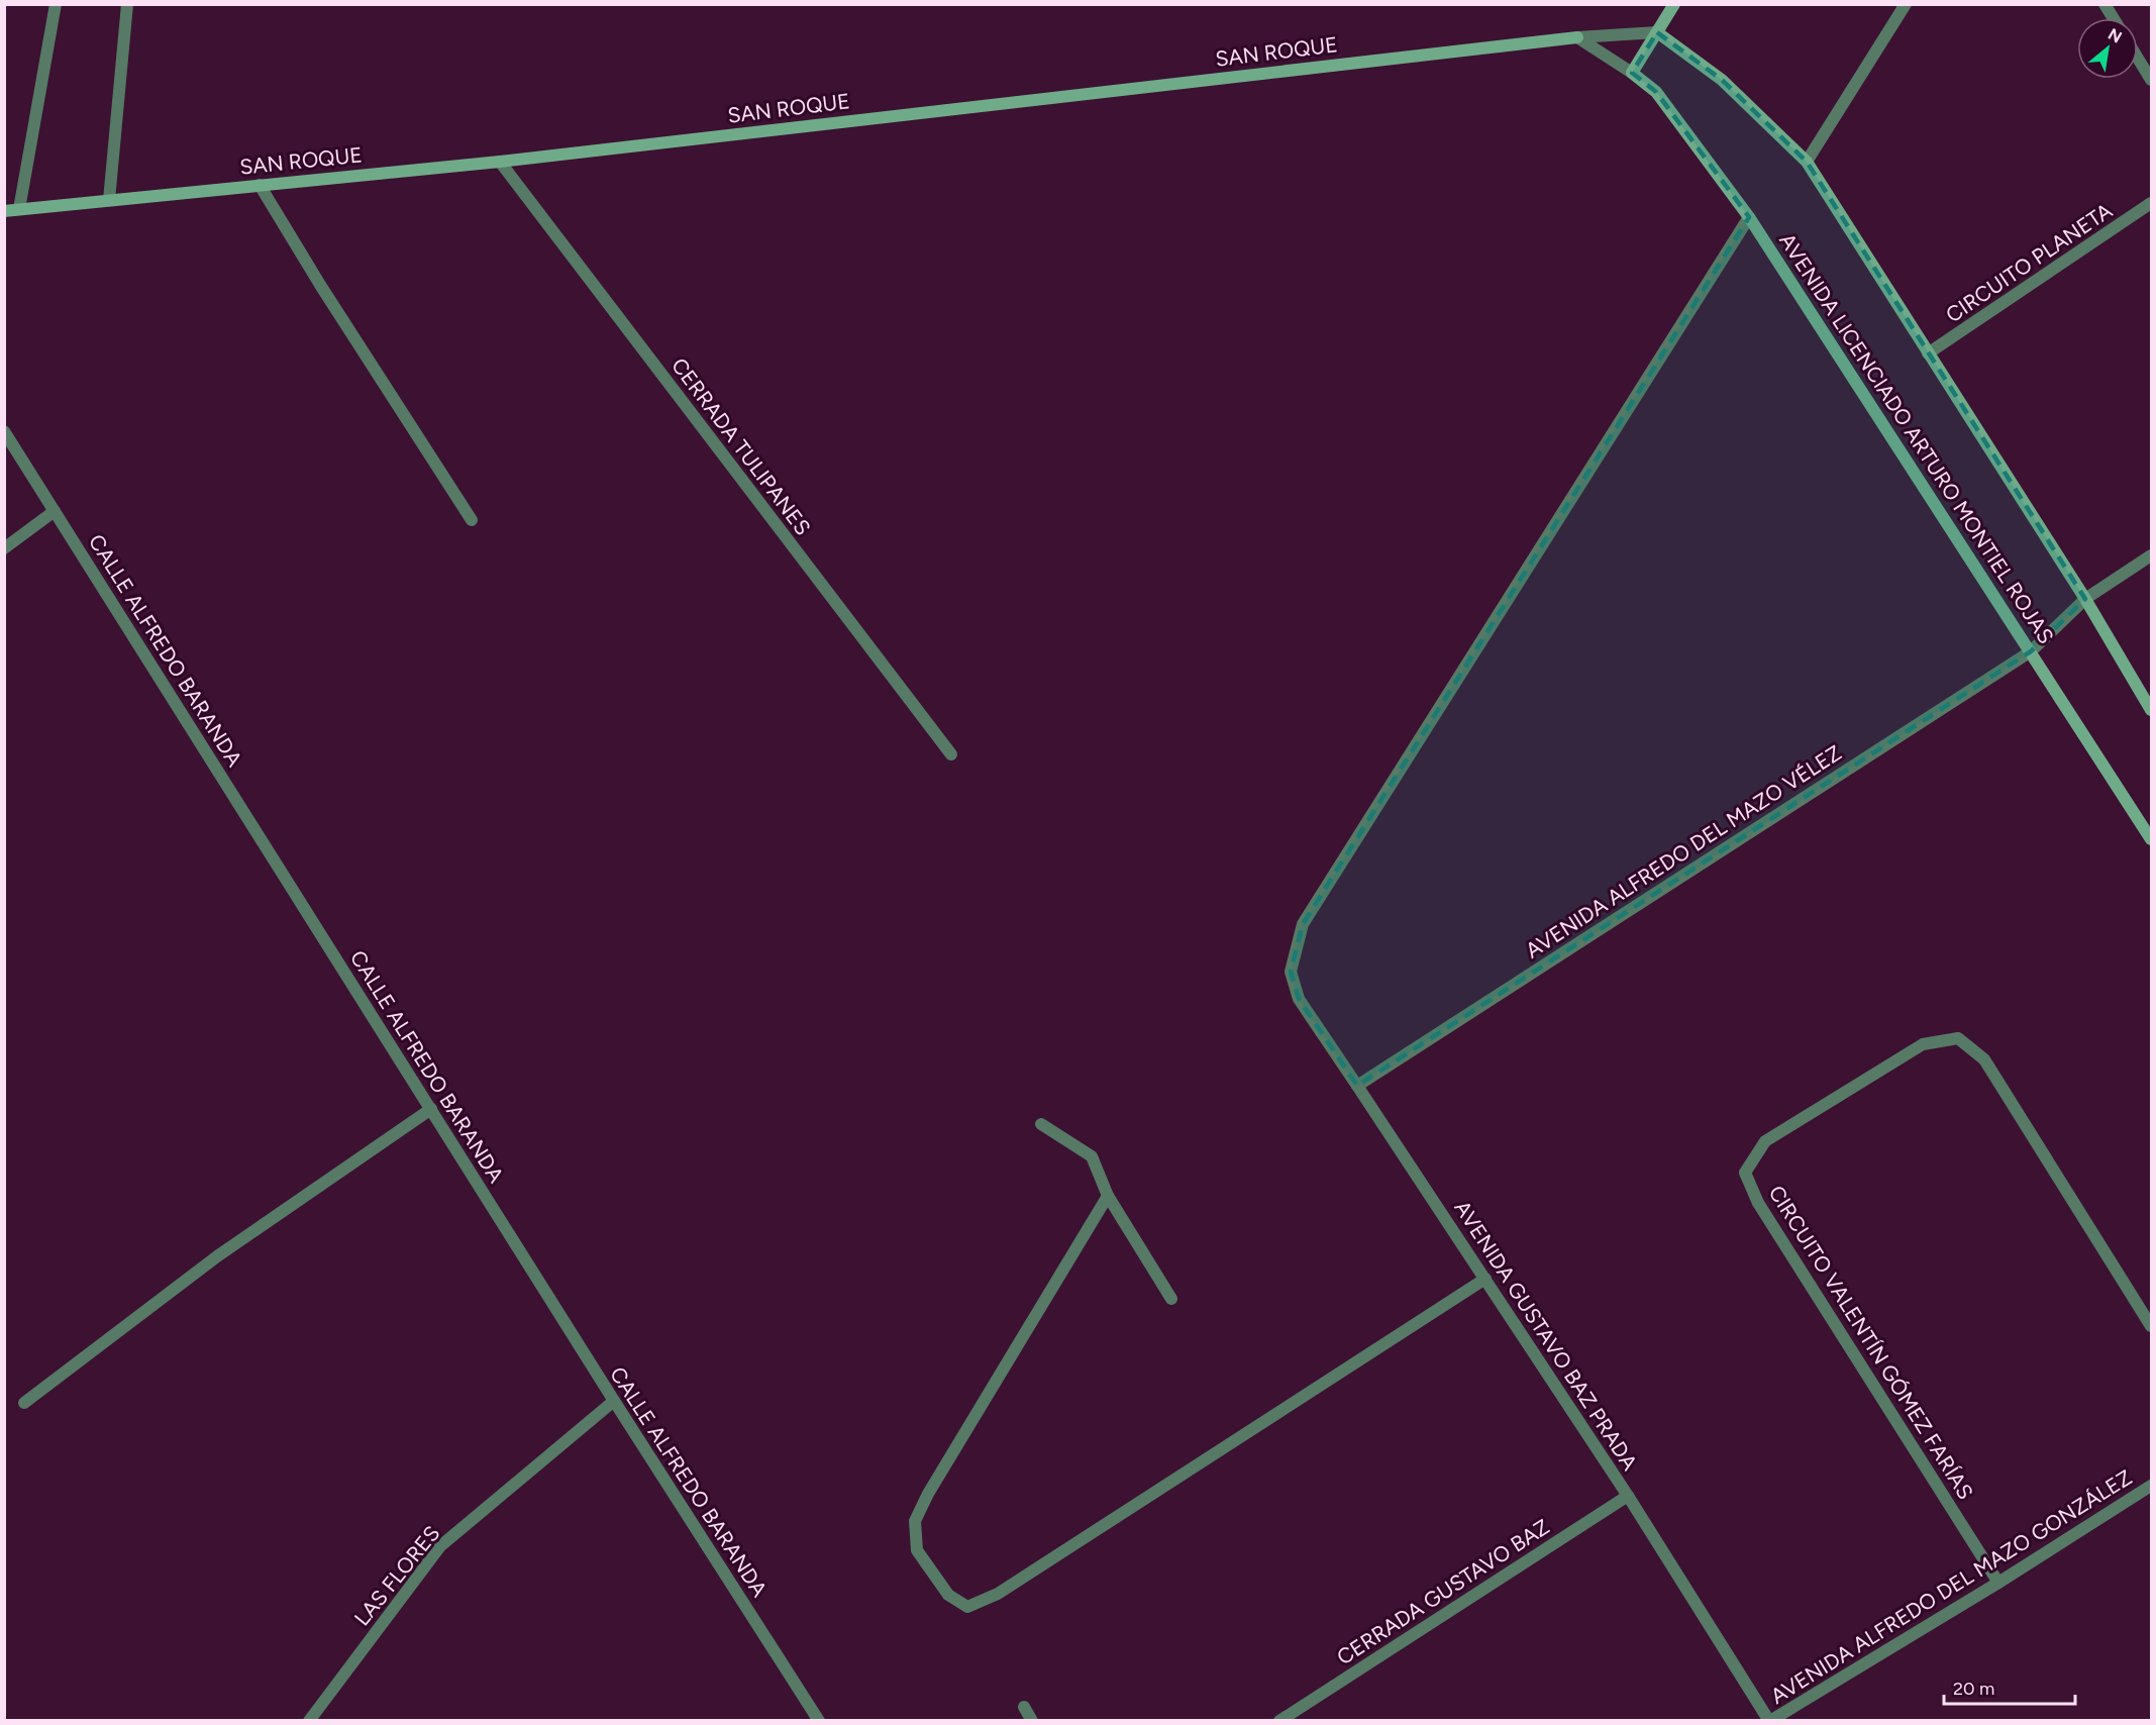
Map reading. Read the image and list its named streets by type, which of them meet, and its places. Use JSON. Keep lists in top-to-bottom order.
{
  "streets": {
    "main road": ["SAN ROQUE", "AVENIDA LICENCIADO ARTURO MONTIEL ROJAS"],
    "street": [
      "CIRCUITO PLANETA",
      "CERRADA TULIPANES",
      "CALLE ALFREDO BARANDA",
      "AVENIDA ALFREDO DEL MAZO VÉLEZ",
      "AVENIDA GUSTAVO BAZ PRADA",
      "CIRCUITO VALENTÍN GÓMEZ FARÍAS",
      "LAS FLORES",
      "AVENIDA ALFREDO DEL MAZO GONZÁLEZ",
      "CERRADA GUSTAVO BAZ"
    ]
  },
  "crossings": [
    ["SAN ROQUE", "CERRADA TULIPANES"],
    ["AVENIDA LICENCIADO ARTURO MONTIEL ROJAS", "AVENIDA ALFREDO DEL MAZO VÉLEZ"],
    ["AVENIDA LICENCIADO ARTURO MONTIEL ROJAS", "AVENIDA GUSTAVO BAZ PRADA"],
    ["CALLE ALFREDO BARANDA", "LAS FLORES"],
    ["AVENIDA ALFREDO DEL MAZO VÉLEZ", "AVENIDA GUSTAVO BAZ PRADA"],
    ["AVENIDA GUSTAVO BAZ PRADA", "AVENIDA ALFREDO DEL MAZO GONZÁLEZ"],
    ["AVENIDA GUSTAVO BAZ PRADA", "CERRADA GUSTAVO BAZ"],
    ["CIRCUITO VALENTÍN GÓMEZ FARÍAS", "AVENIDA ALFREDO DEL MAZO GONZÁLEZ"]
  ],
  "scale_bar": "20 m",
  "north": "top right"
}
